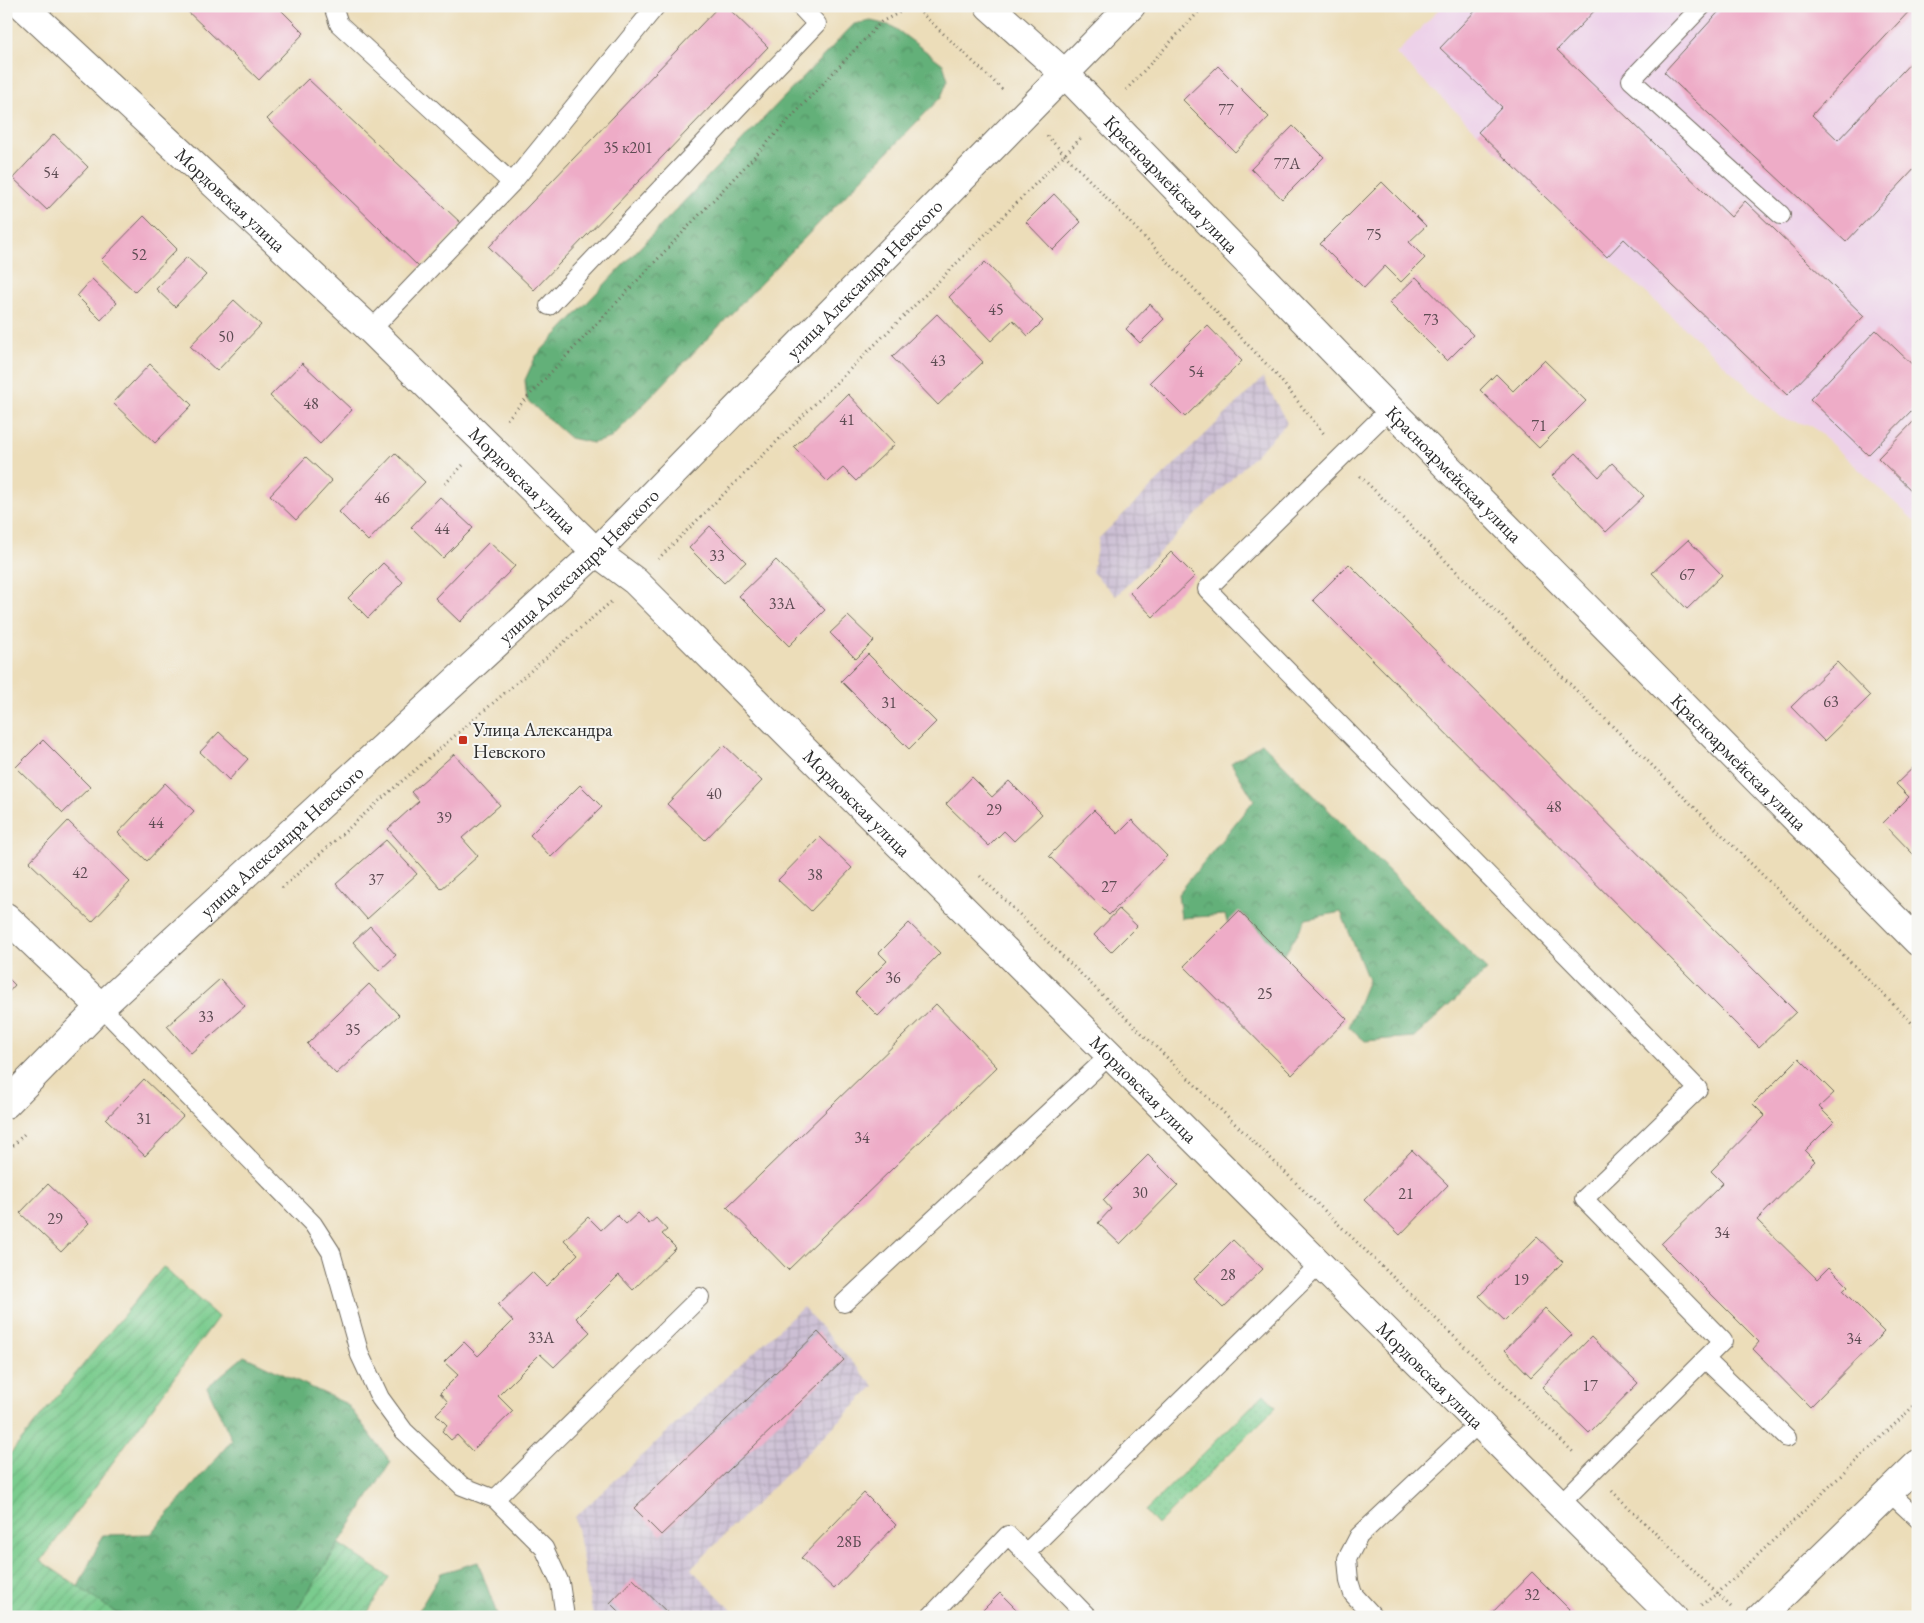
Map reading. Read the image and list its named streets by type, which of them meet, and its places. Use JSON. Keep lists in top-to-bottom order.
{
  "streets": {
    "street": ["Красноармейская улица", "Мордовская улица", "улица Александра Невского"]
  },
  "crossings": [
    ["Красноармейская улица", "улица Александра Невского"],
    ["Мордовская улица", "улица Александра Невского"]
  ],
  "places": {
    "transit": ["Улица Александра Невского"]
  },
  "house_numbers": [
    "77",
    "35 к201",
    "77А",
    "54",
    "75",
    "52",
    "45",
    "73",
    "50",
    "43",
    "54",
    "48",
    "41",
    "71",
    "46",
    "44",
    "33",
    "67",
    "33А",
    "63",
    "31",
    "40",
    "48",
    "29",
    "39",
    "44",
    "42",
    "38",
    "37",
    "27",
    "36",
    "25",
    "33",
    "35",
    "31",
    "34",
    "30",
    "21",
    "29",
    "34",
    "28",
    "19",
    "33А",
    "34",
    "17",
    "28Б",
    "32"
  ]
}
